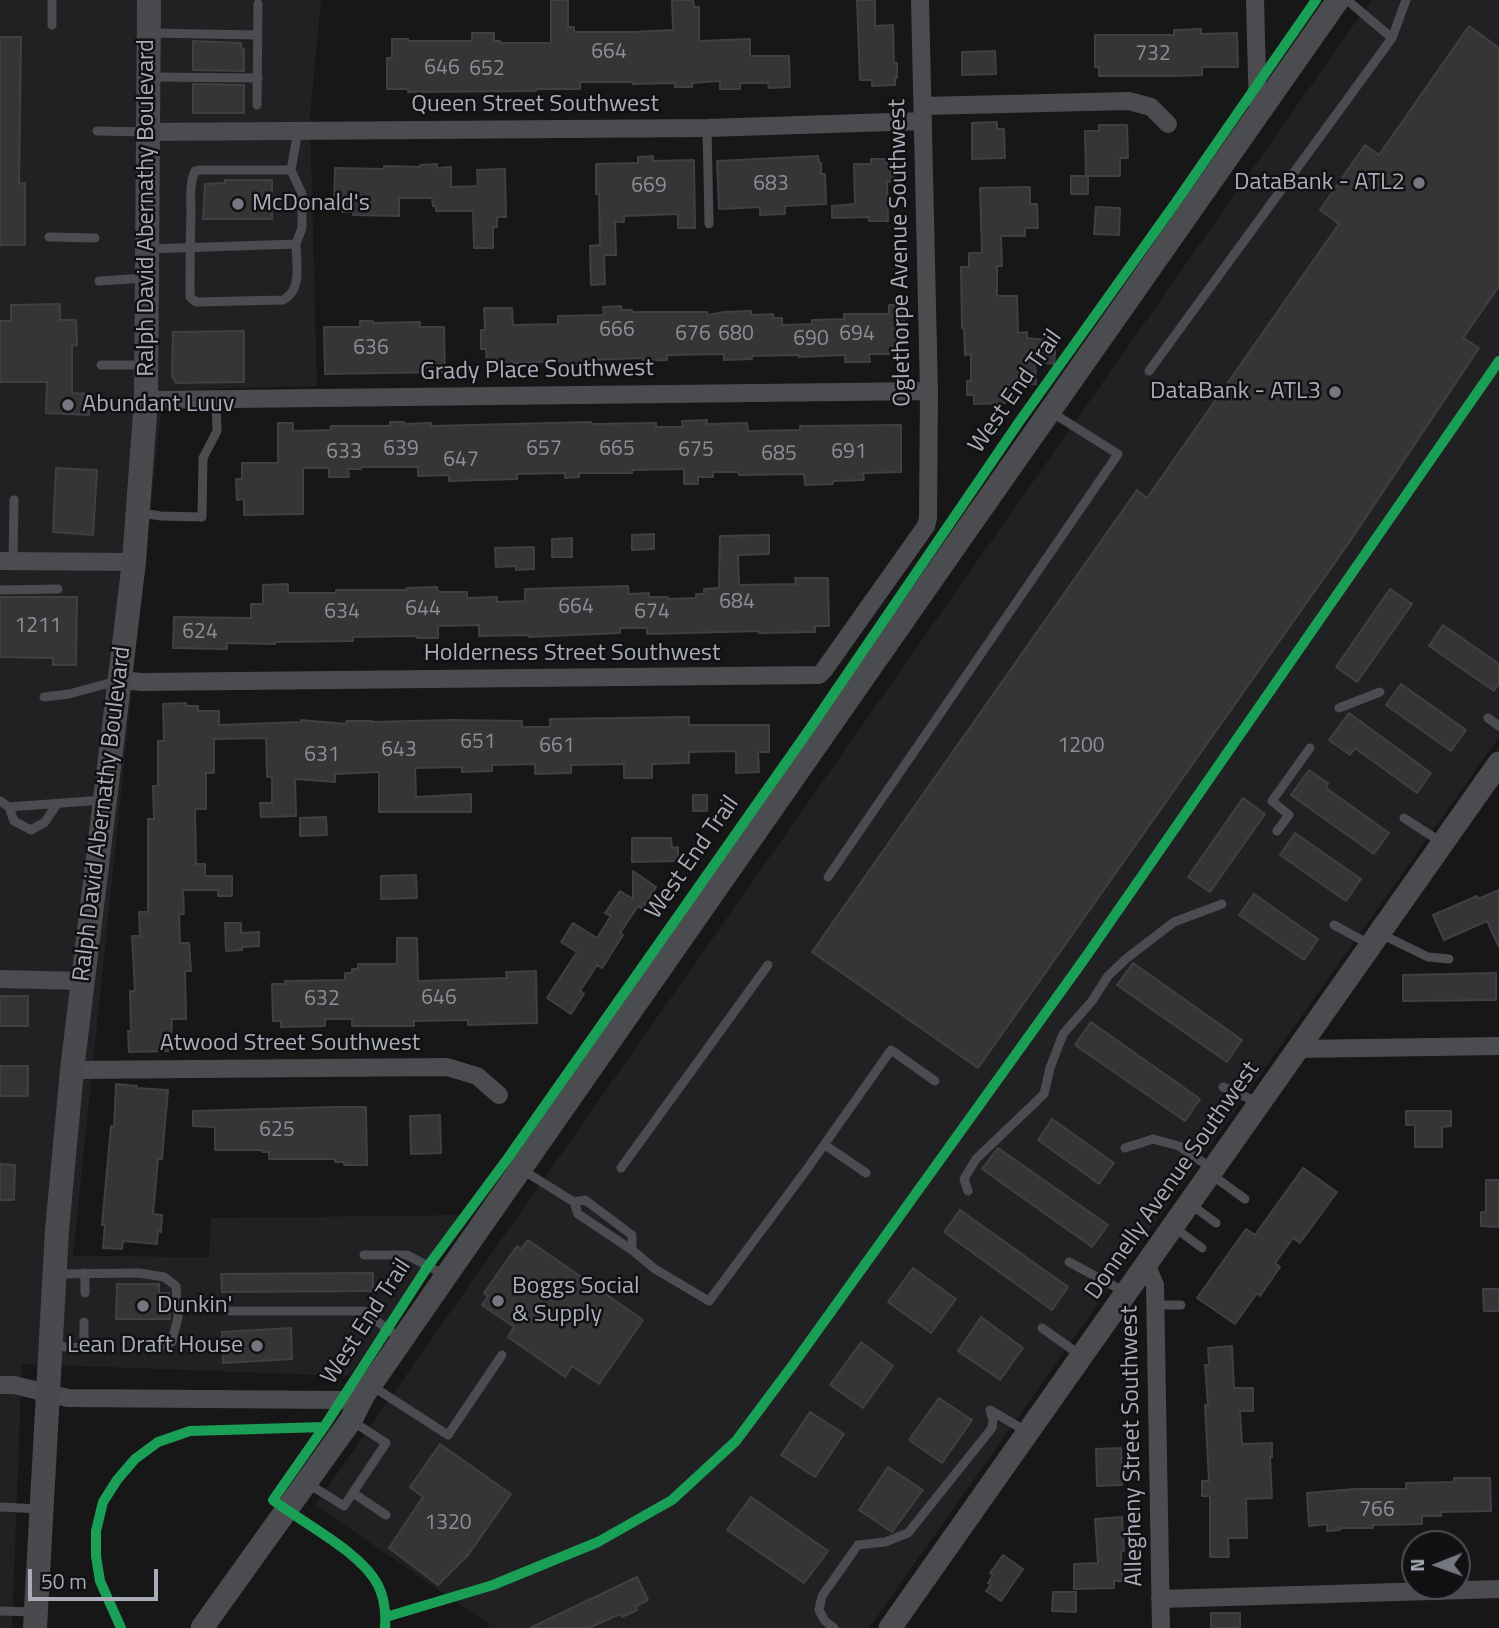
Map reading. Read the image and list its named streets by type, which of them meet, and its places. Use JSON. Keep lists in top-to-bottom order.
{
  "streets": {
    "main road": ["Ralph David Abernathy Boulevard"],
    "street": [
      "Queen Street Southwest",
      "Oglethorpe Avenue Southwest",
      "Grady Place Southwest",
      "Holderness Street Southwest",
      "Atwood Street Southwest",
      "Donnelly Avenue Southwest",
      "Allegheny Street Southwest"
    ],
    "cycle path": ["West End Trail"]
  },
  "crossings": [
    ["Queen Street Southwest", "Ralph David Abernathy Boulevard"],
    ["Queen Street Southwest", "Oglethorpe Avenue Southwest"],
    ["Ralph David Abernathy Boulevard", "Grady Place Southwest"],
    ["Ralph David Abernathy Boulevard", "Holderness Street Southwest"],
    ["Ralph David Abernathy Boulevard", "Atwood Street Southwest"],
    ["Oglethorpe Avenue Southwest", "Grady Place Southwest"],
    ["Oglethorpe Avenue Southwest", "Holderness Street Southwest"],
    ["Donnelly Avenue Southwest", "Allegheny Street Southwest"]
  ],
  "places": [
    "DataBank - ATL2",
    "McDonald's",
    "DataBank - ATL3",
    "Abundant Luuv",
    "Boggs Social & Supply",
    "Dunkin'",
    "Lean Draft House"
  ],
  "house_numbers": [
    "664",
    "732",
    "646",
    "652",
    "683",
    "669",
    "666",
    "676",
    "680",
    "694",
    "690",
    "636",
    "639",
    "657",
    "665",
    "675",
    "633",
    "691",
    "685",
    "647",
    "684",
    "664",
    "644",
    "634",
    "674",
    "1211",
    "624",
    "651",
    "661",
    "1200",
    "643",
    "631",
    "646",
    "632",
    "625",
    "766",
    "1320"
  ],
  "scale_bar": "50 m",
  "north": "left"
}
